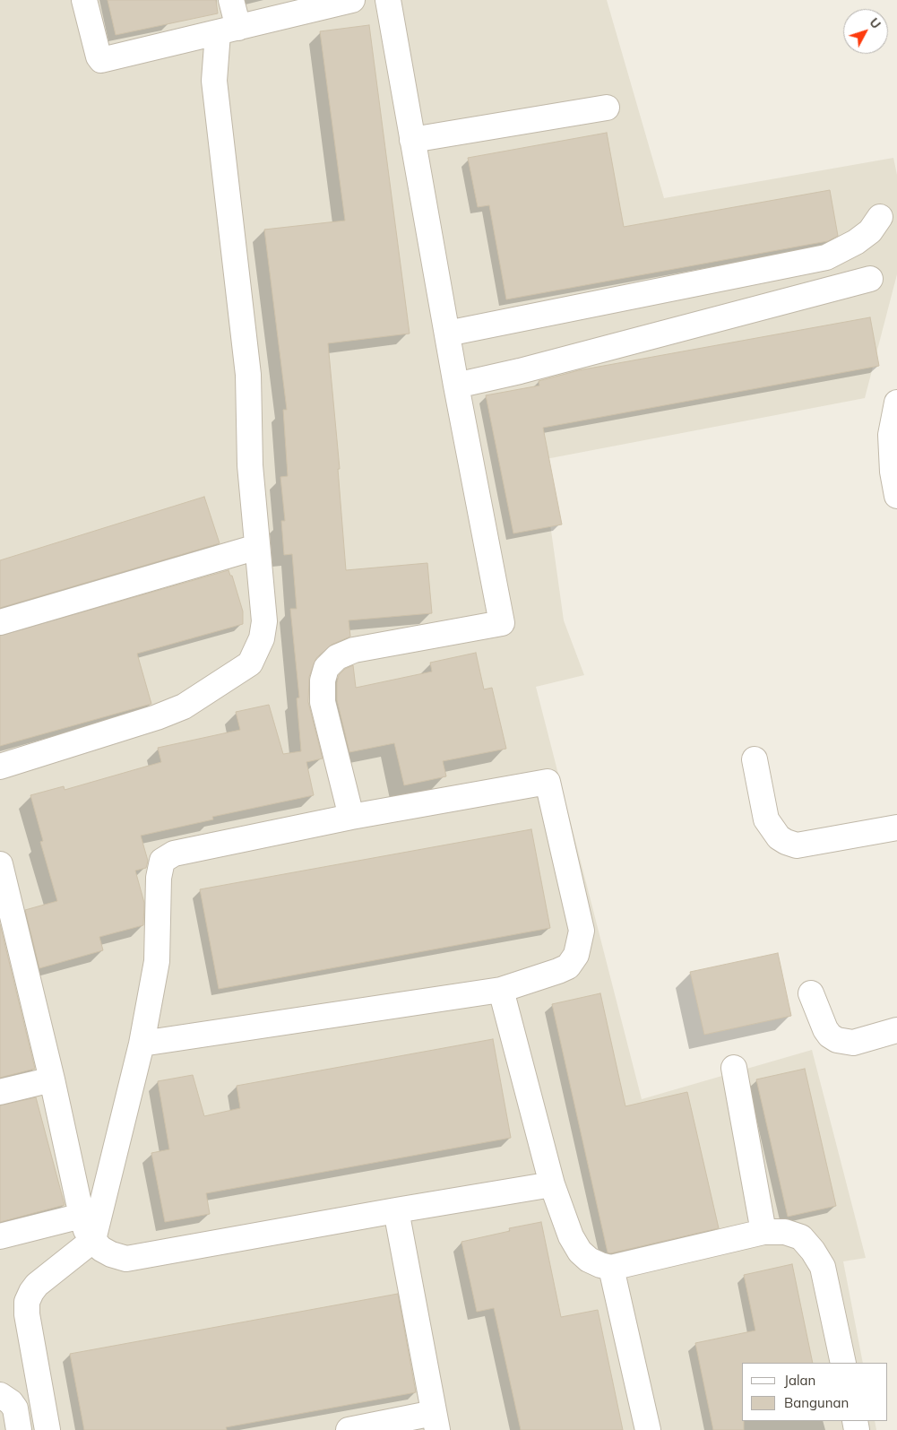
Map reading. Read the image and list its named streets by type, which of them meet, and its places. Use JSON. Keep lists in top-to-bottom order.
{
  "legend": ["Jalan", "Bangunan"],
  "north": "top right"
}
